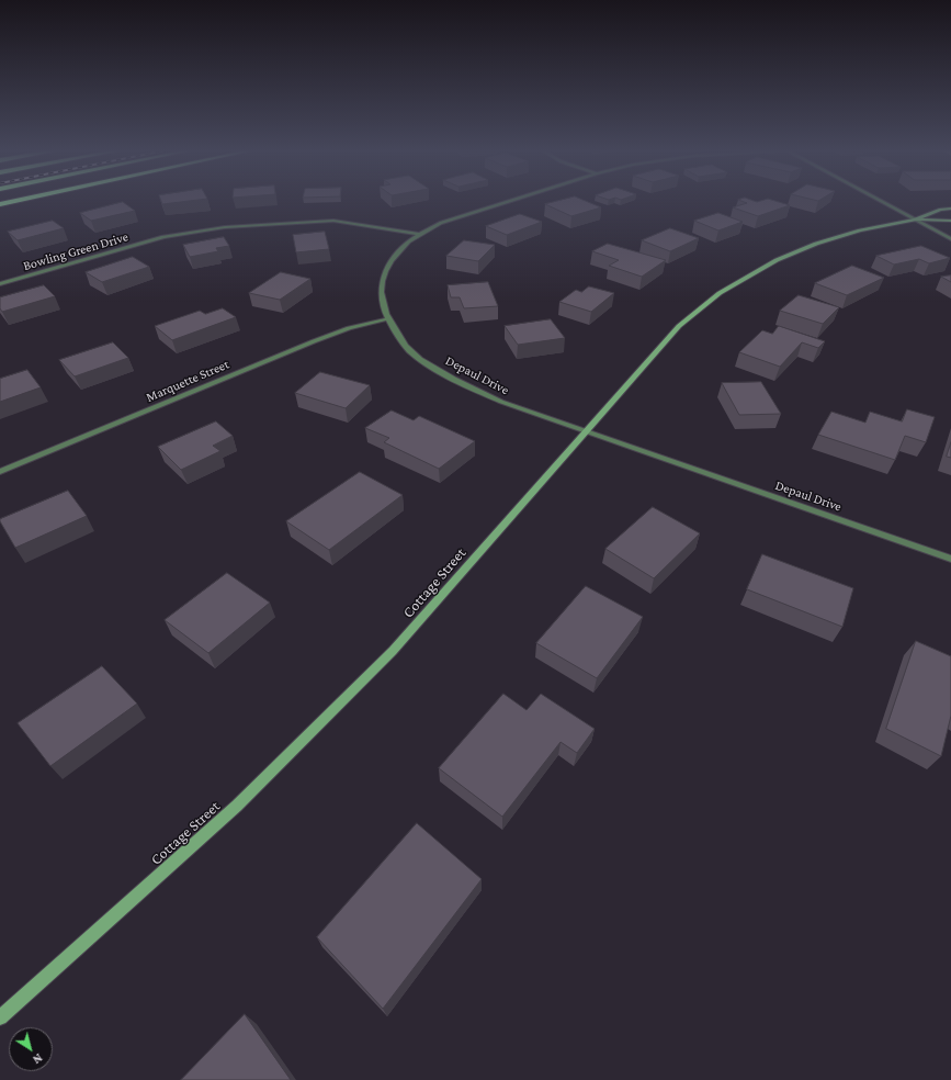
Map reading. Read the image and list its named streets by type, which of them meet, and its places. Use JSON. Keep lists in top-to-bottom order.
{
  "streets": {
    "street": [
      "Bowling Green Drive",
      "Depaul Drive",
      "Marquette Street",
      "Cottage Street"
    ]
  },
  "crossings": [
    ["Bowling Green Drive", "Depaul Drive"],
    ["Depaul Drive", "Marquette Street"],
    ["Depaul Drive", "Cottage Street"]
  ],
  "north": "bottom right"
}
